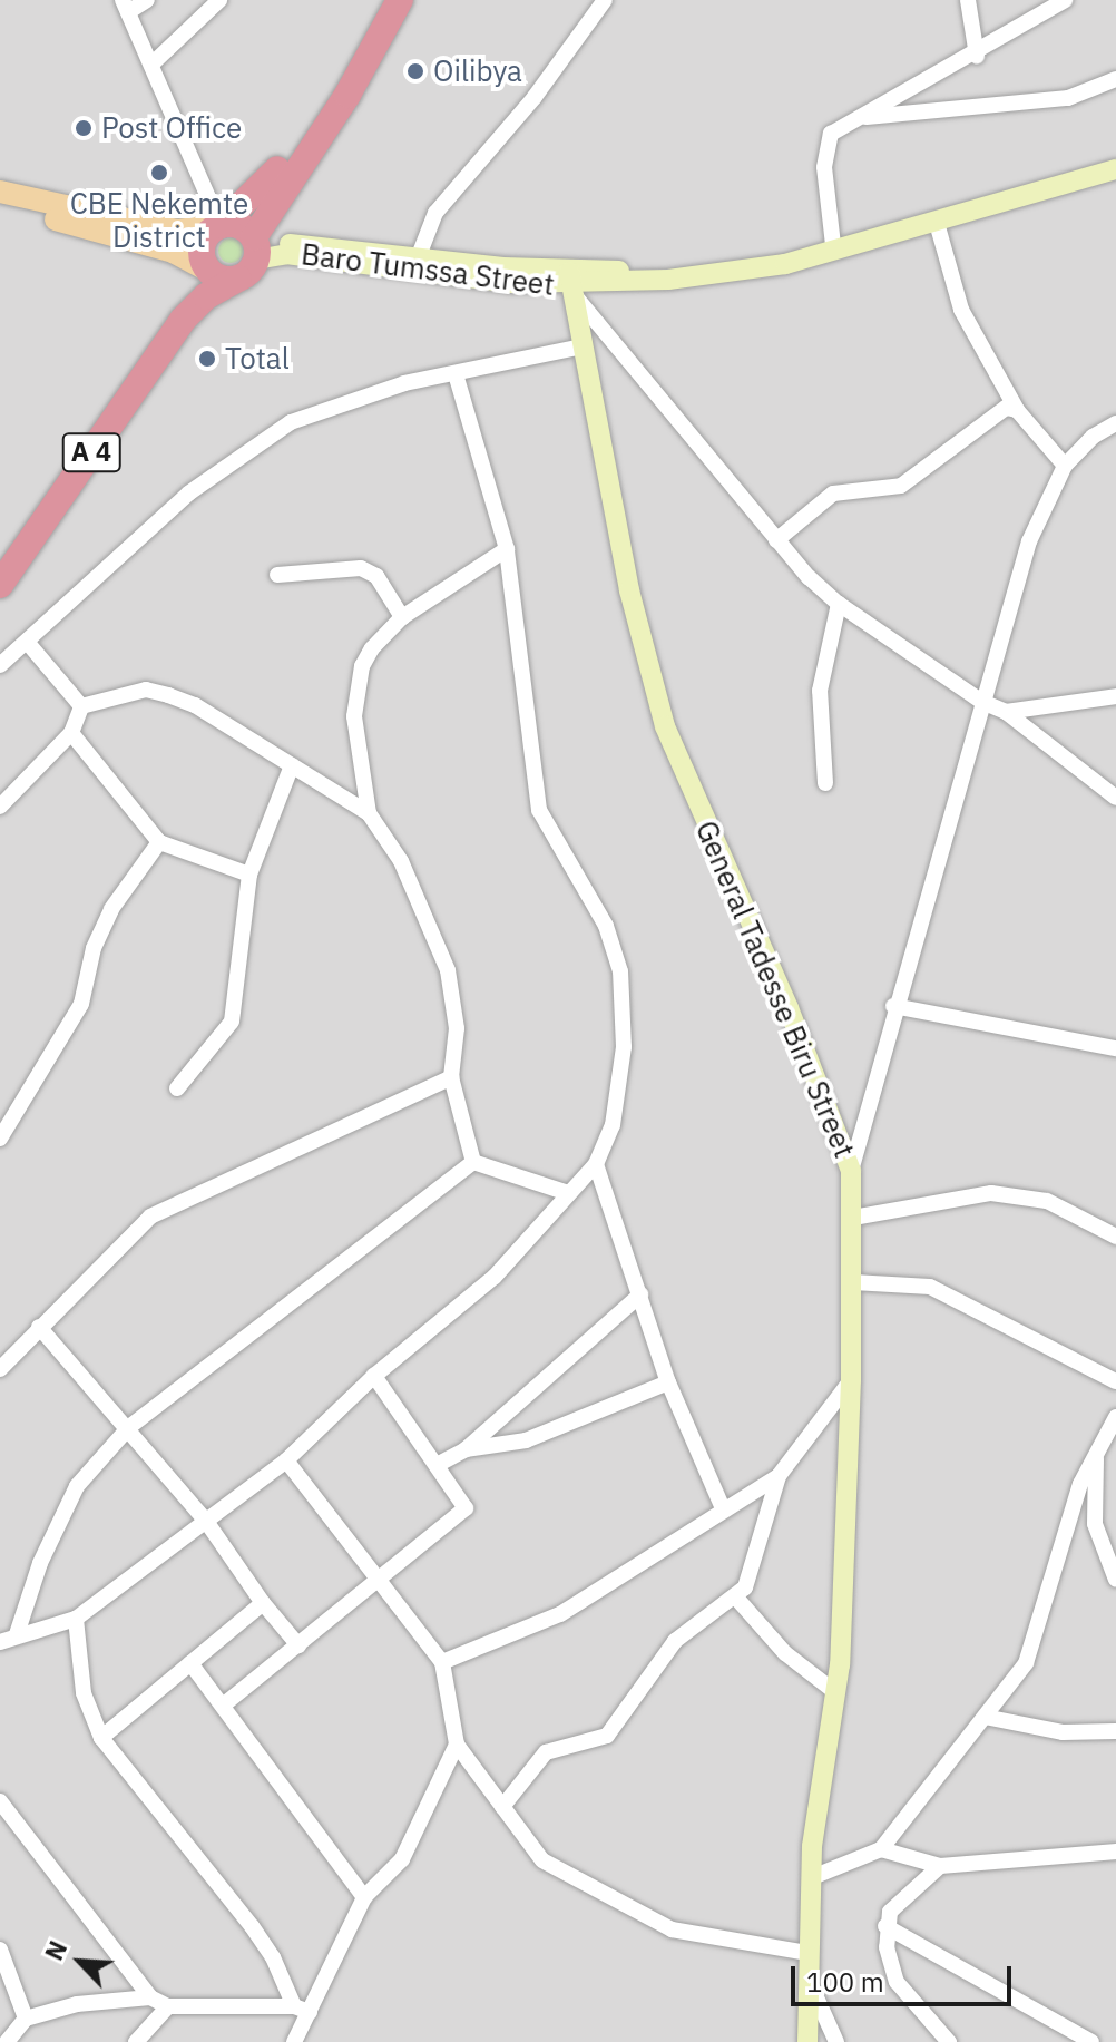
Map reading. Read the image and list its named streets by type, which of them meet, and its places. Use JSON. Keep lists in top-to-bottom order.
{
  "streets": {
    "highway": ["A 4"],
    "street": ["Baro Tumssa Street", "General Tadesse Biru Street"]
  },
  "crossings": [
    ["Baro Tumssa Street", "A 4"],
    ["Baro Tumssa Street", "General Tadesse Biru Street"]
  ],
  "places": [
    "Oilibya",
    "Post Office",
    "CBE Nekemte District",
    "Total"
  ],
  "scale_bar": "100 m",
  "north": "top left"
}
